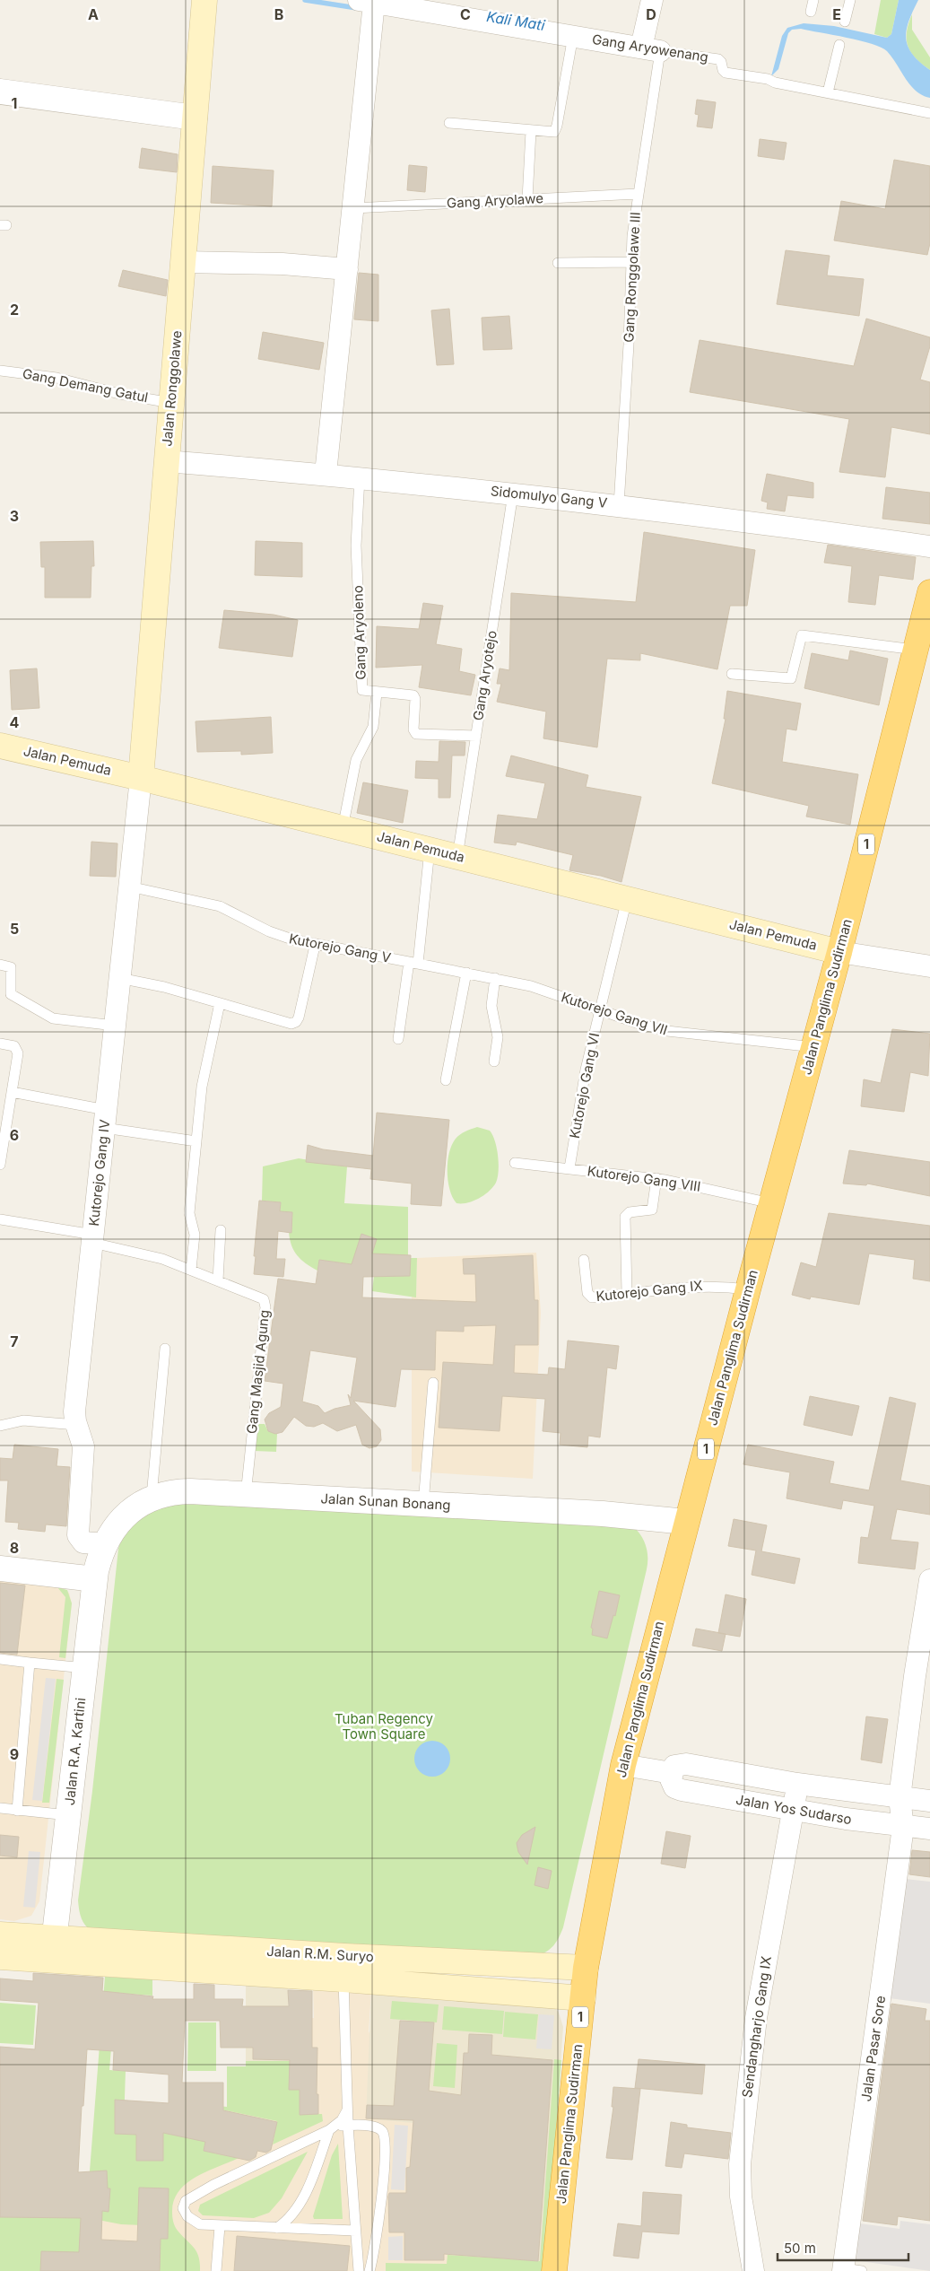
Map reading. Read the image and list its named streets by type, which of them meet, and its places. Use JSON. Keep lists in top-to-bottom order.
{
  "streets": {
    "highway": ["1", "Jalan Panglima Sudirman"],
    "main road": ["Jalan Ronggolawe", "Jalan Pemuda", "Jalan R.M. Suryo"],
    "street": [
      "Gang Aryowenang",
      "Sidomulyo Gang V",
      "Kutorejo Gang IV",
      "Jalan Sunan Bonang",
      "Jalan R.A. Kartini",
      "Jalan Yos Sudarso",
      "Sendangharjo Gang IX",
      "Jalan Pasar Sore"
    ],
    "lane": [
      "Gang Aryolawe",
      "Gang Ronggolawe III",
      "Gang Demang Gatul",
      "Gang Aryoleno",
      "Gang Aryotejo",
      "Kutorejo Gang V",
      "Kutorejo Gang VII",
      "Kutorejo Gang VI",
      "Kutorejo Gang VIII",
      "Kutorejo Gang IX",
      "Gang Masjid Agung"
    ]
  },
  "crossings": [
    ["Gang Aryowenang", "Gang Ronggolawe III"],
    ["Gang Aryolawe", "Gang Ronggolawe III"],
    ["Gang Ronggolawe III", "Sidomulyo Gang V"],
    ["Gang Demang Gatul", "Jalan Ronggolawe"],
    ["Jalan Ronggolawe", "Sidomulyo Gang V"],
    ["Jalan Ronggolawe", "Jalan Pemuda"],
    ["Jalan Ronggolawe", "Kutorejo Gang IV"],
    ["Sidomulyo Gang V", "Gang Aryoleno"],
    ["Sidomulyo Gang V", "Gang Aryotejo"],
    ["Gang Aryoleno", "Gang Aryotejo"],
    ["Gang Aryotejo", "Jalan Pemuda"],
    ["Jalan Pemuda", "Jalan Panglima Sudirman"],
    ["Jalan Pemuda", "Kutorejo Gang VI"],
    ["Jalan Pemuda", "Kutorejo Gang IV"],
    ["Kutorejo Gang V", "Kutorejo Gang VII"],
    ["Kutorejo Gang V", "Kutorejo Gang IV"],
    ["Jalan Panglima Sudirman", "Kutorejo Gang VII"],
    ["Jalan Panglima Sudirman", "Kutorejo Gang VIII"],
    ["Jalan Panglima Sudirman", "Kutorejo Gang IX"],
    ["Jalan Panglima Sudirman", "Jalan Sunan Bonang"],
    ["Jalan Panglima Sudirman", "Jalan R.M. Suryo"],
    ["Kutorejo Gang VII", "Kutorejo Gang VI"],
    ["Kutorejo Gang VI", "Kutorejo Gang VIII"],
    ["Kutorejo Gang IV", "Gang Masjid Agung"],
    ["Kutorejo Gang IV", "Jalan Sunan Bonang"],
    ["Kutorejo Gang IV", "Jalan R.A. Kartini"],
    ["Gang Masjid Agung", "Jalan Sunan Bonang"],
    ["Jalan Sunan Bonang", "Jalan R.A. Kartini"],
    ["Jalan R.A. Kartini", "Jalan R.M. Suryo"],
    ["Jalan Yos Sudarso", "Sendangharjo Gang IX"],
    ["Jalan Yos Sudarso", "Jalan Pasar Sore"]
  ],
  "water": ["Kali Mati"],
  "parks": ["Tuban Regency Town Square"],
  "scale_bar": "50 m",
  "grid": {
    "columns": [
      "A",
      "B",
      "C",
      "D",
      "E"
    ],
    "rows": [
      "1",
      "2",
      "3",
      "4",
      "5",
      "6",
      "7",
      "8",
      "9"
    ]
  }
}
